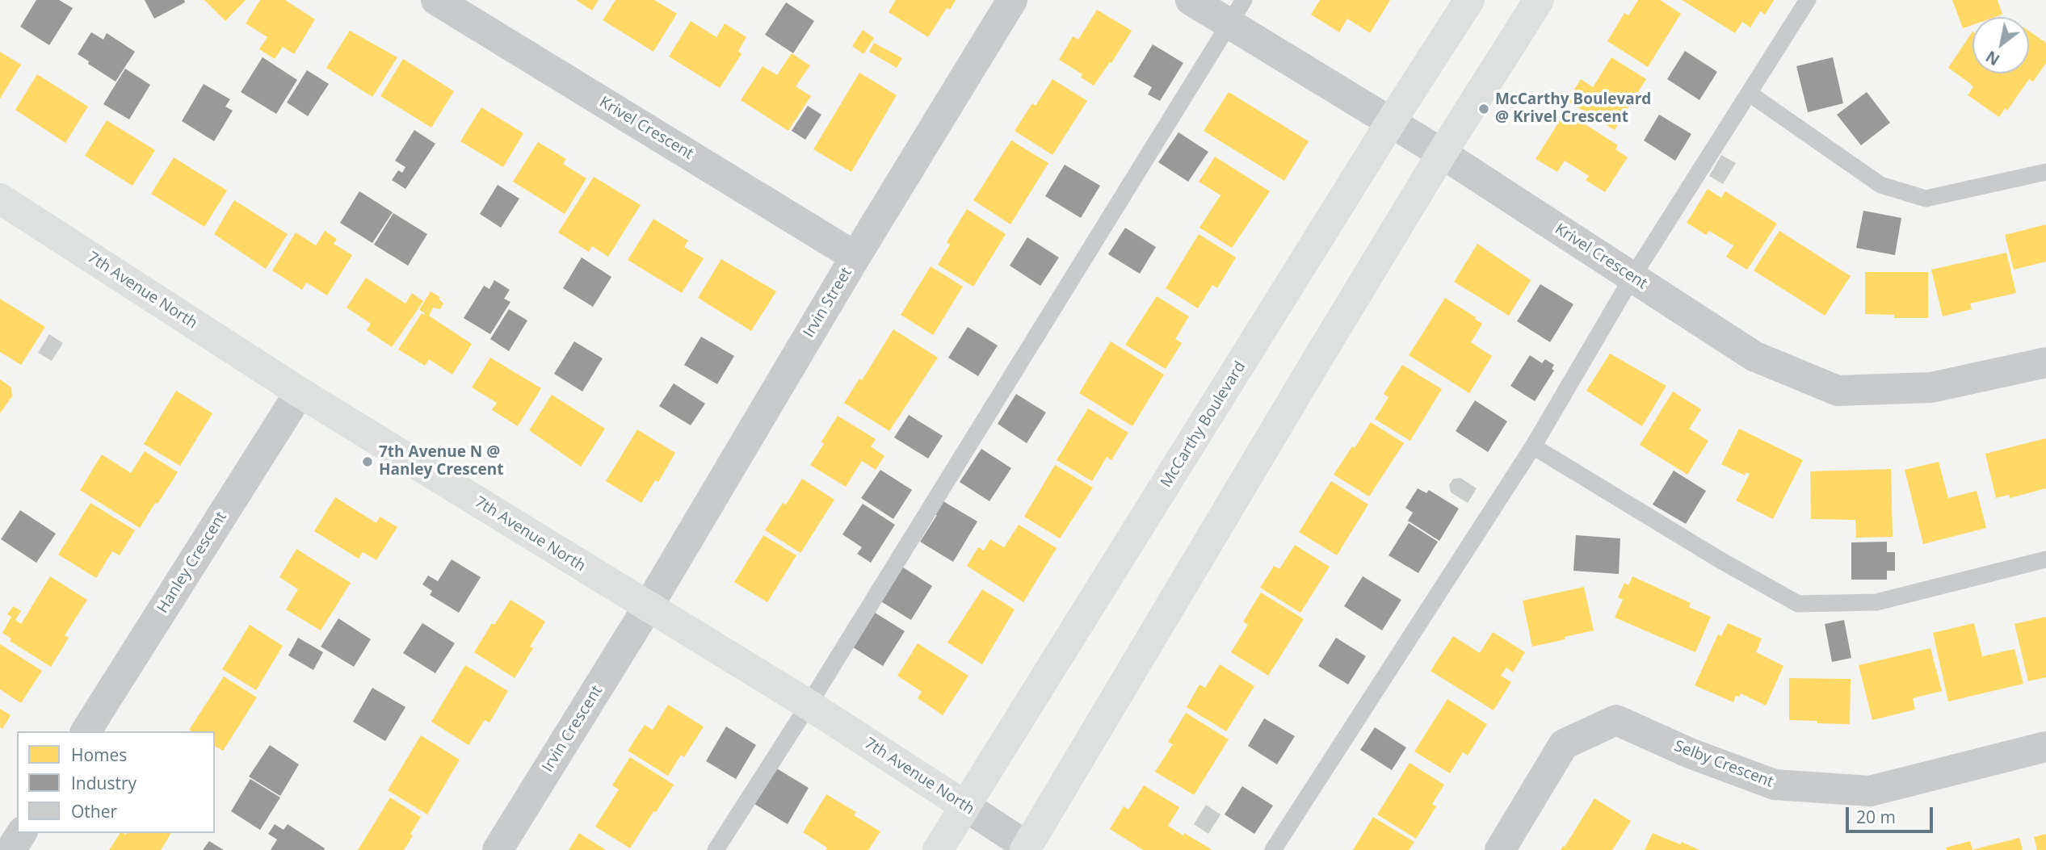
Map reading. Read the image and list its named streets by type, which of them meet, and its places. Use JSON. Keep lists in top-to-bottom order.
{
  "streets": {
    "main road": ["7th Avenue North", "McCarthy Boulevard"],
    "street": [
      "Krivel Crescent",
      "Irvin Street",
      "Hanley Crescent",
      "Irvin Crescent",
      "Selby Crescent"
    ]
  },
  "crossings": [
    ["Krivel Crescent", "Irvin Street"],
    ["Krivel Crescent", "McCarthy Boulevard"],
    ["7th Avenue North", "Irvin Street"],
    ["7th Avenue North", "McCarthy Boulevard"],
    ["7th Avenue North", "Hanley Crescent"],
    ["7th Avenue North", "Irvin Crescent"],
    ["Irvin Street", "Irvin Crescent"]
  ],
  "places": ["McCarthy Boulevard @ Krivel Crescent", "7th Avenue N @ Hanley Crescent"],
  "legend": ["Homes", "Industry", "Other"],
  "scale_bar": "20 m",
  "north": "bottom left"
}
